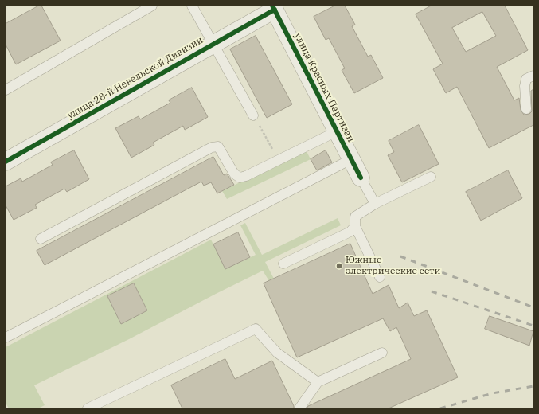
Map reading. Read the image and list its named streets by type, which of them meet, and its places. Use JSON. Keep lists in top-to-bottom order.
{
  "streets": {
    "street": ["улица 28-й Невельской Дивизии", "улица Красных Партизан"]
  },
  "crossings": [
    ["улица 28-й Невельской Дивизии", "улица Красных Партизан"]
  ],
  "places": ["Южные электрические сети"]
}
